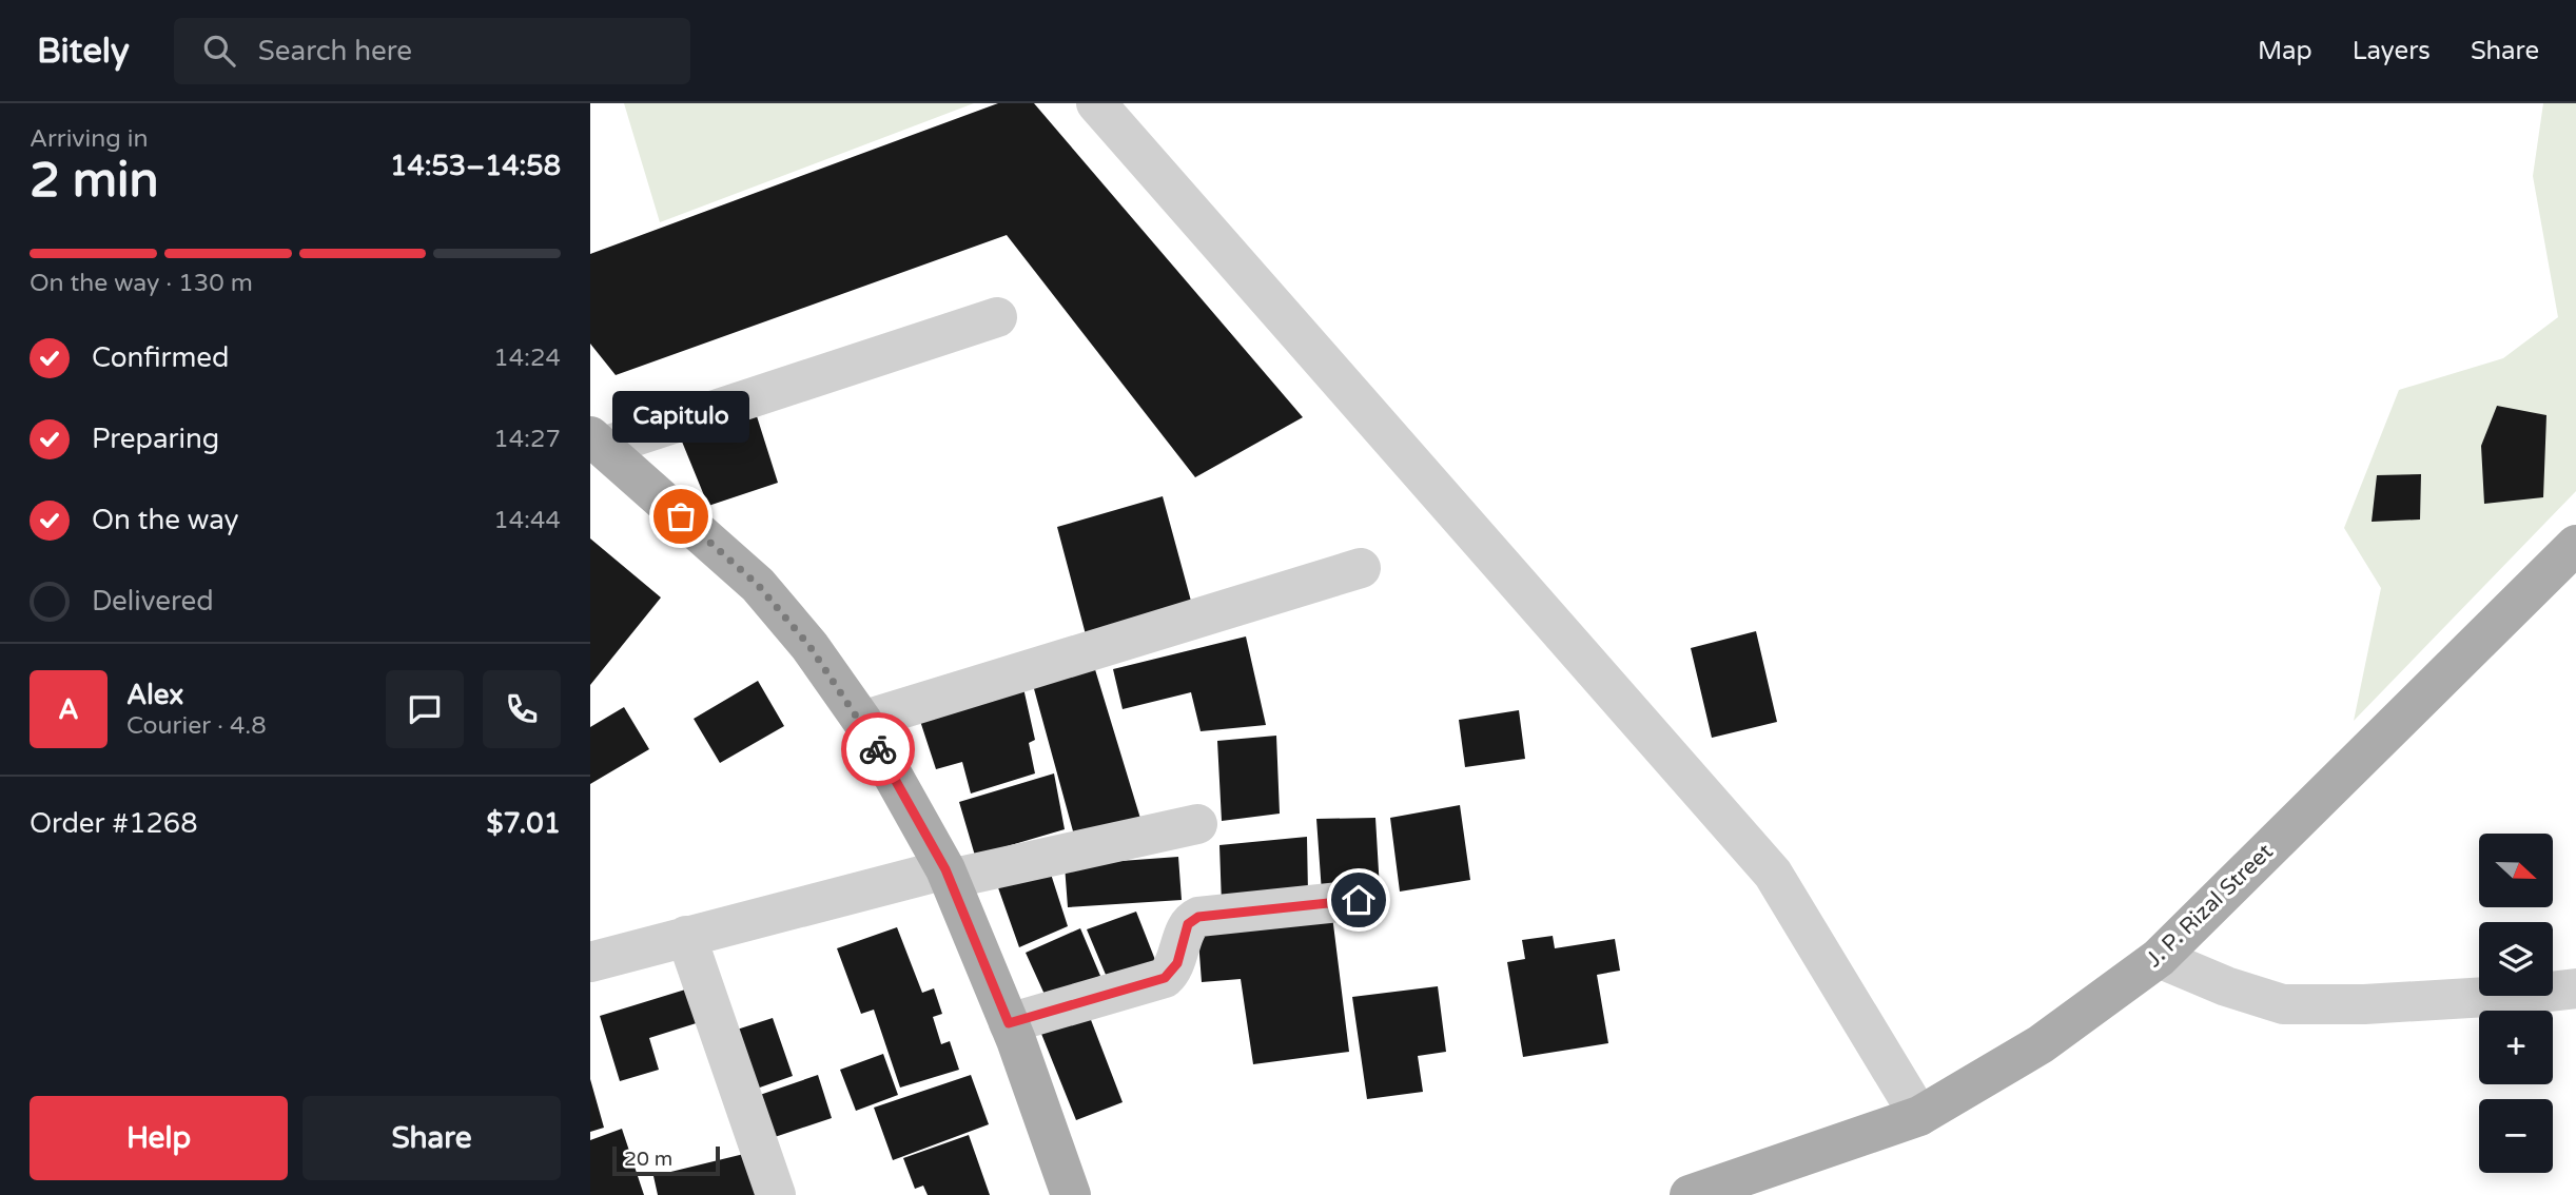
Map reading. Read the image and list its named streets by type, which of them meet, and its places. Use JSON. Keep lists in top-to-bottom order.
{
  "streets": {
    "main road": ["J. P. Rizal Street"]
  },
  "places": ["Capitulo"],
  "scale_bar": "20 m",
  "north": "right",
  "page": {
    "header": "Bitely",
    "search": "Search here",
    "nav": ["Map", "Layers", "Share"],
    "heading": ["2 min", "Arriving in", "14:53–14:58"],
    "panel": [
      "Alex",
      "Courier · 4.8",
      "Order #1268",
      "$7.01"
    ],
    "bar": "On the way · 130 m",
    "list": [
      ["Confirmed", "14:24"],
      ["Preparing", "14:27"],
      ["On the way", "14:44"],
      "Delivered"
    ],
    "bubble": "Capitulo",
    "round": "A",
    "map_buttons": ["+", "−"],
    "buttons": ["Help", "Share"],
    "scale": "20 m"
  }
}
